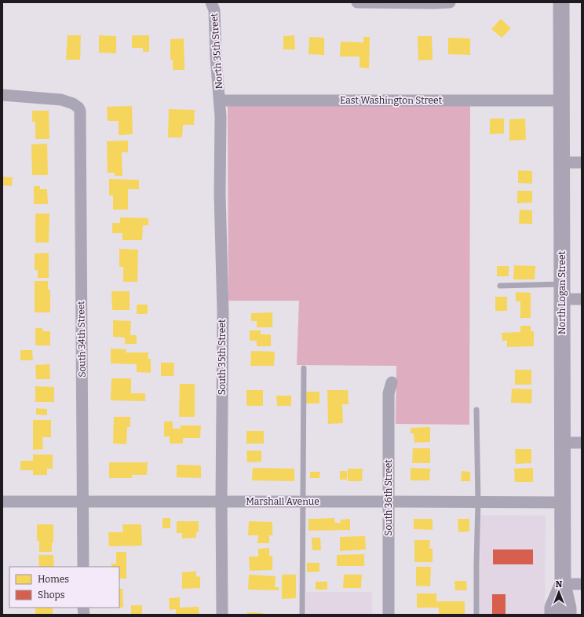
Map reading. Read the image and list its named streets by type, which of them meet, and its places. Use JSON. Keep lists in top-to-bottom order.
{
  "streets": {
    "street": [
      "North 35th Street",
      "East Washington Street",
      "North Logan Street",
      "South 34th Street",
      "South 35th Street",
      "South 36th Street",
      "Marshall Avenue"
    ]
  },
  "crossings": [
    ["North 35th Street", "East Washington Street"],
    ["North 35th Street", "South 35th Street"],
    ["East Washington Street", "North Logan Street"],
    ["East Washington Street", "South 35th Street"],
    ["North Logan Street", "Marshall Avenue"],
    ["South 34th Street", "Marshall Avenue"],
    ["South 35th Street", "Marshall Avenue"],
    ["South 36th Street", "Marshall Avenue"]
  ],
  "legend": ["Homes", "Shops"],
  "north": "top"
}
